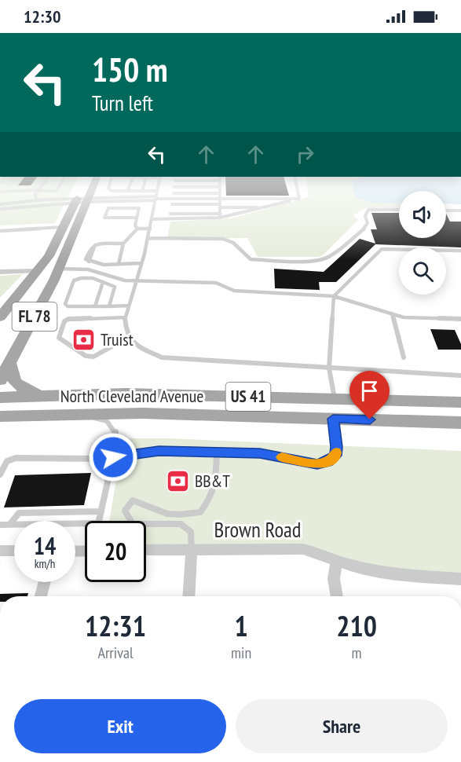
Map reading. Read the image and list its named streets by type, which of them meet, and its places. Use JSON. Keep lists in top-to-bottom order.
{
  "streets": {
    "main road": ["FL 78", "North Cleveland Avenue", "US 41"],
    "street": ["Brown Road"]
  },
  "places": {
    "bank": ["Truist", "BB&T"]
  },
  "page": {
    "status": "12:30",
    "turn": ["150 m", "Turn left"],
    "speed": "14 km/h",
    "limit": "20",
    "eta": [
      "12:31",
      "Arrival",
      "1",
      "min",
      "210",
      "m"
    ],
    "buttons": ["Exit", "Share"]
  }
}
